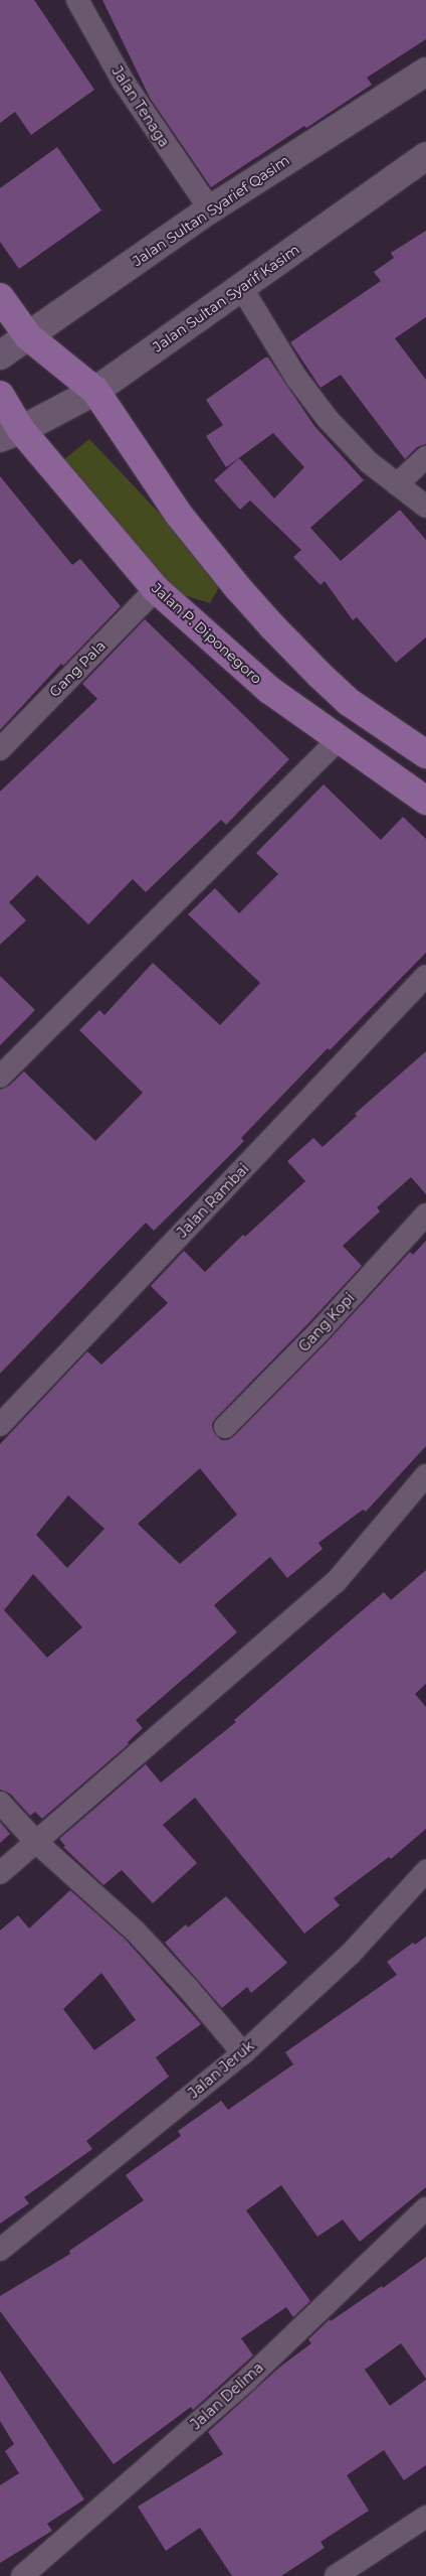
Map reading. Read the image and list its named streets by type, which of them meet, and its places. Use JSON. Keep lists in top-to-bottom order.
{
  "streets": {
    "main road": ["Jalan P. Diponegoro"],
    "street": [
      "Jalan Tenaga",
      "Jalan Sultan Syarief Qasim",
      "Jalan Sultan Syarif Kasim",
      "Gang Pala",
      "Jalan Rambai",
      "Gang Kopi",
      "Jalan Jeruk",
      "Jalan Delima"
    ]
  },
  "crossings": [
    ["Jalan Tenaga", "Jalan Sultan Syarief Qasim"],
    ["Jalan Sultan Syarif Kasim", "Jalan P. Diponegoro"],
    ["Jalan P. Diponegoro", "Gang Pala"]
  ]
}
